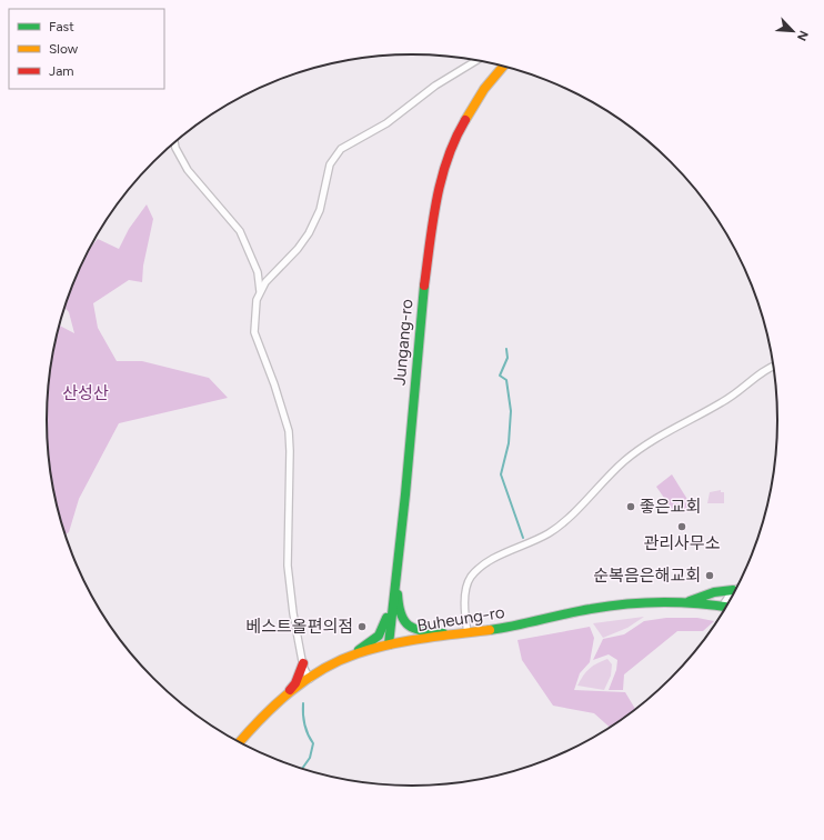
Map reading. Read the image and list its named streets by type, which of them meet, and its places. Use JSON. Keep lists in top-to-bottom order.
{
  "streets": {
    "main road": ["Jungang-ro", "Buheung-ro"]
  },
  "crossings": [
    ["Jungang-ro", "Buheung-ro"]
  ],
  "parks": ["산성산"],
  "places": [
    "좋은교회",
    "관리사무소",
    "순복음은해교회",
    "베스트올편의점"
  ],
  "legend": ["Fast", "Slow", "Jam"],
  "north": "bottom right"
}
